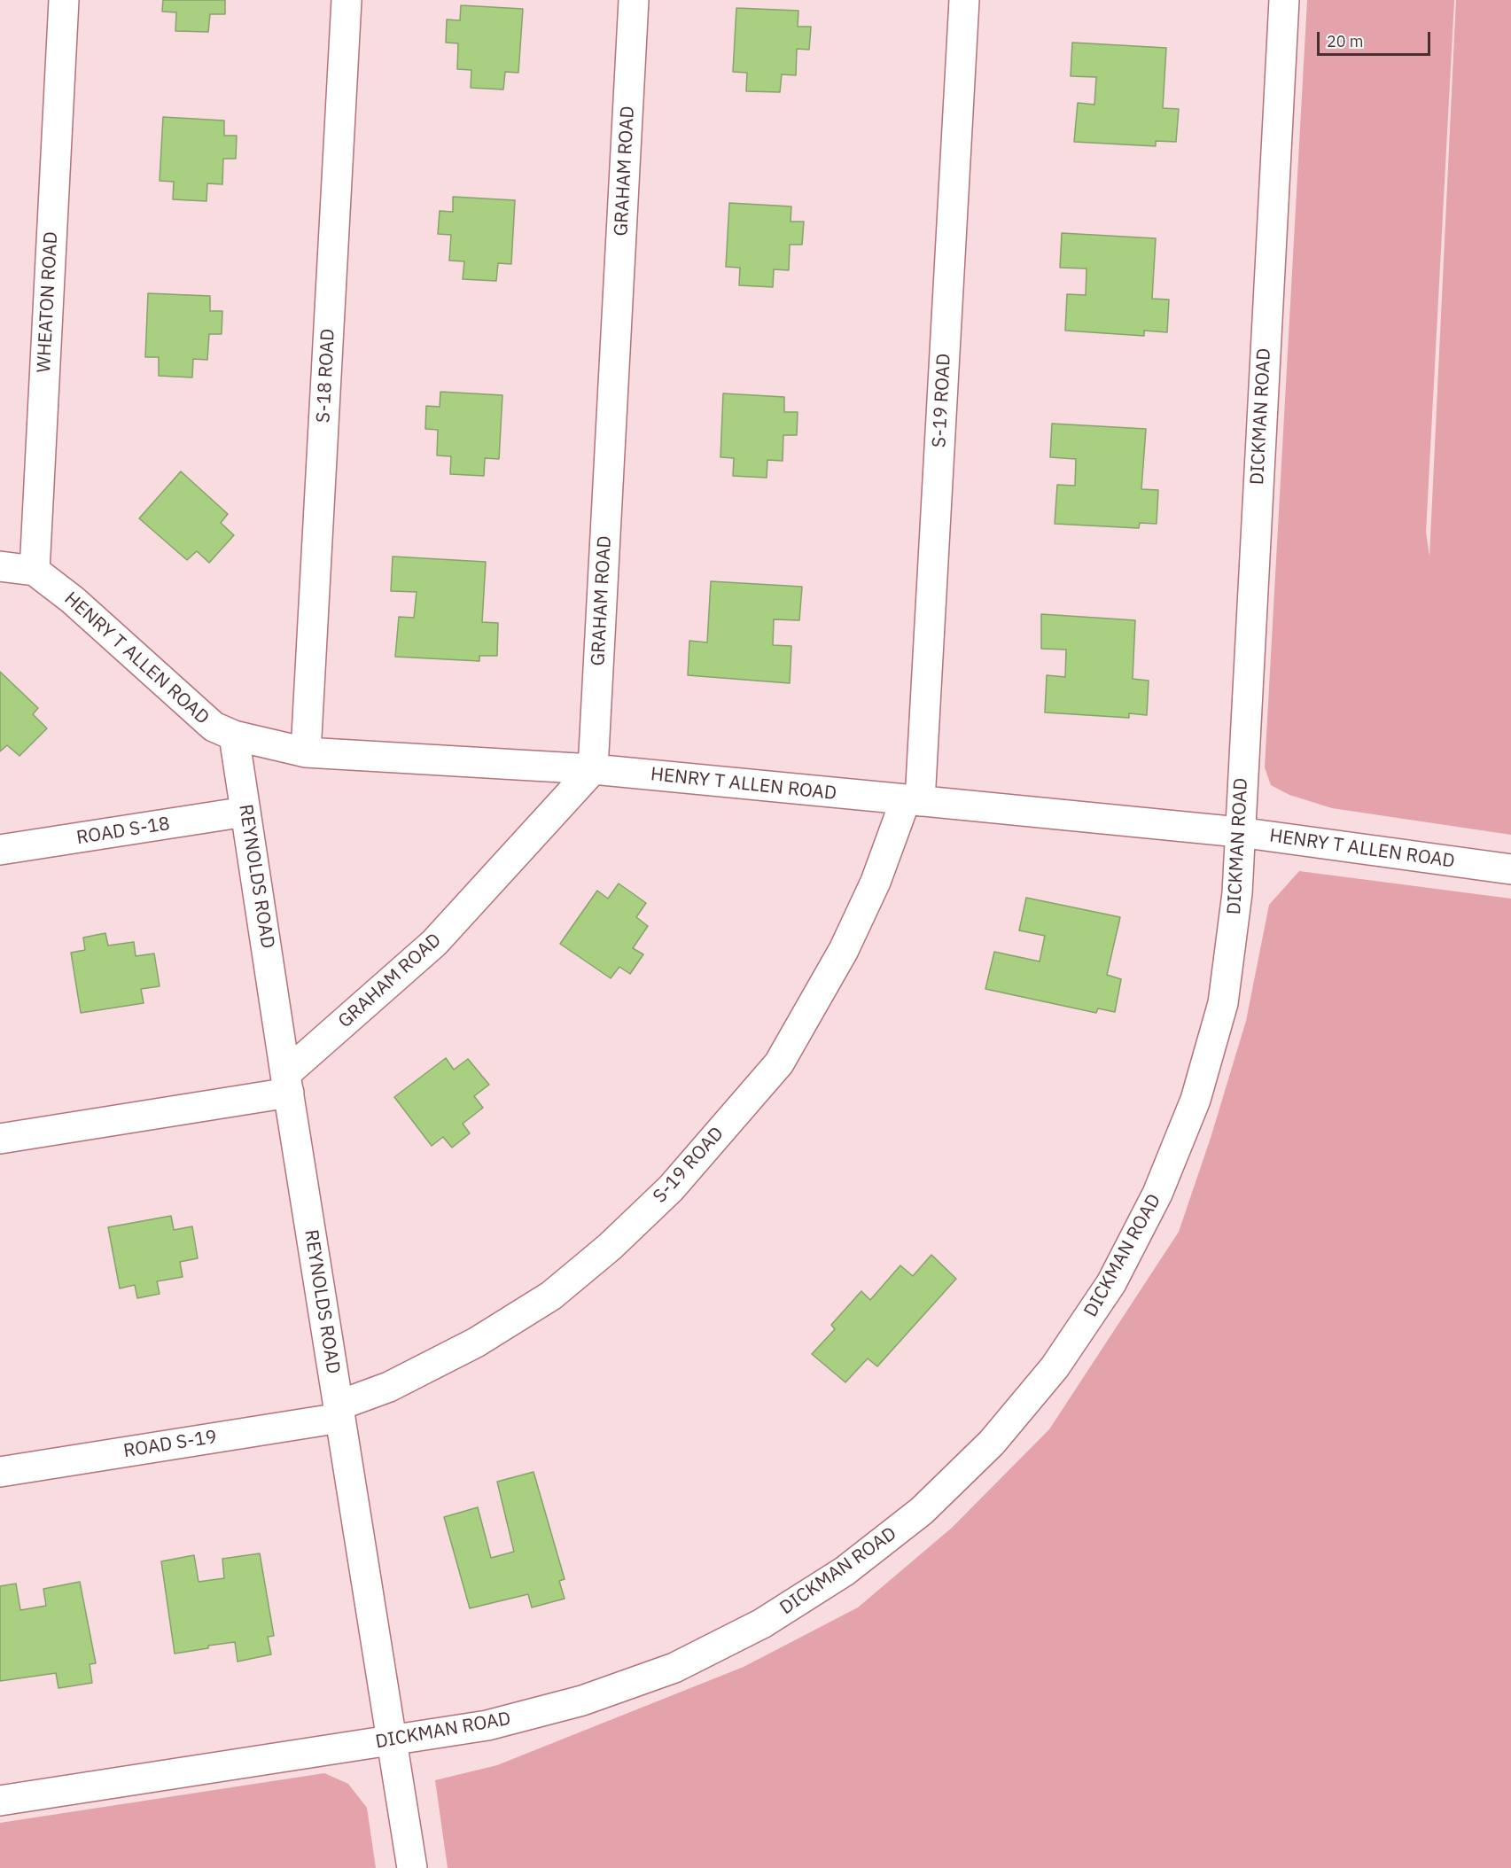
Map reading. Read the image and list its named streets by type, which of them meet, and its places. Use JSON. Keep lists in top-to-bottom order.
{
  "streets": {
    "street": [
      "GRAHAM ROAD",
      "WHEATON ROAD",
      "S-18 ROAD",
      "S-19 ROAD",
      "DICKMAN ROAD",
      "HENRY T ALLEN ROAD",
      "ROAD S-18",
      "REYNOLDS ROAD",
      "ROAD S-19"
    ]
  },
  "crossings": [
    ["GRAHAM ROAD", "HENRY T ALLEN ROAD"],
    ["GRAHAM ROAD", "REYNOLDS ROAD"],
    ["WHEATON ROAD", "HENRY T ALLEN ROAD"],
    ["S-18 ROAD", "HENRY T ALLEN ROAD"],
    ["S-19 ROAD", "HENRY T ALLEN ROAD"],
    ["S-19 ROAD", "REYNOLDS ROAD"],
    ["S-19 ROAD", "ROAD S-19"],
    ["DICKMAN ROAD", "HENRY T ALLEN ROAD"],
    ["DICKMAN ROAD", "REYNOLDS ROAD"],
    ["HENRY T ALLEN ROAD", "REYNOLDS ROAD"],
    ["ROAD S-18", "REYNOLDS ROAD"],
    ["REYNOLDS ROAD", "ROAD S-19"]
  ],
  "scale_bar": "20 m"
}
